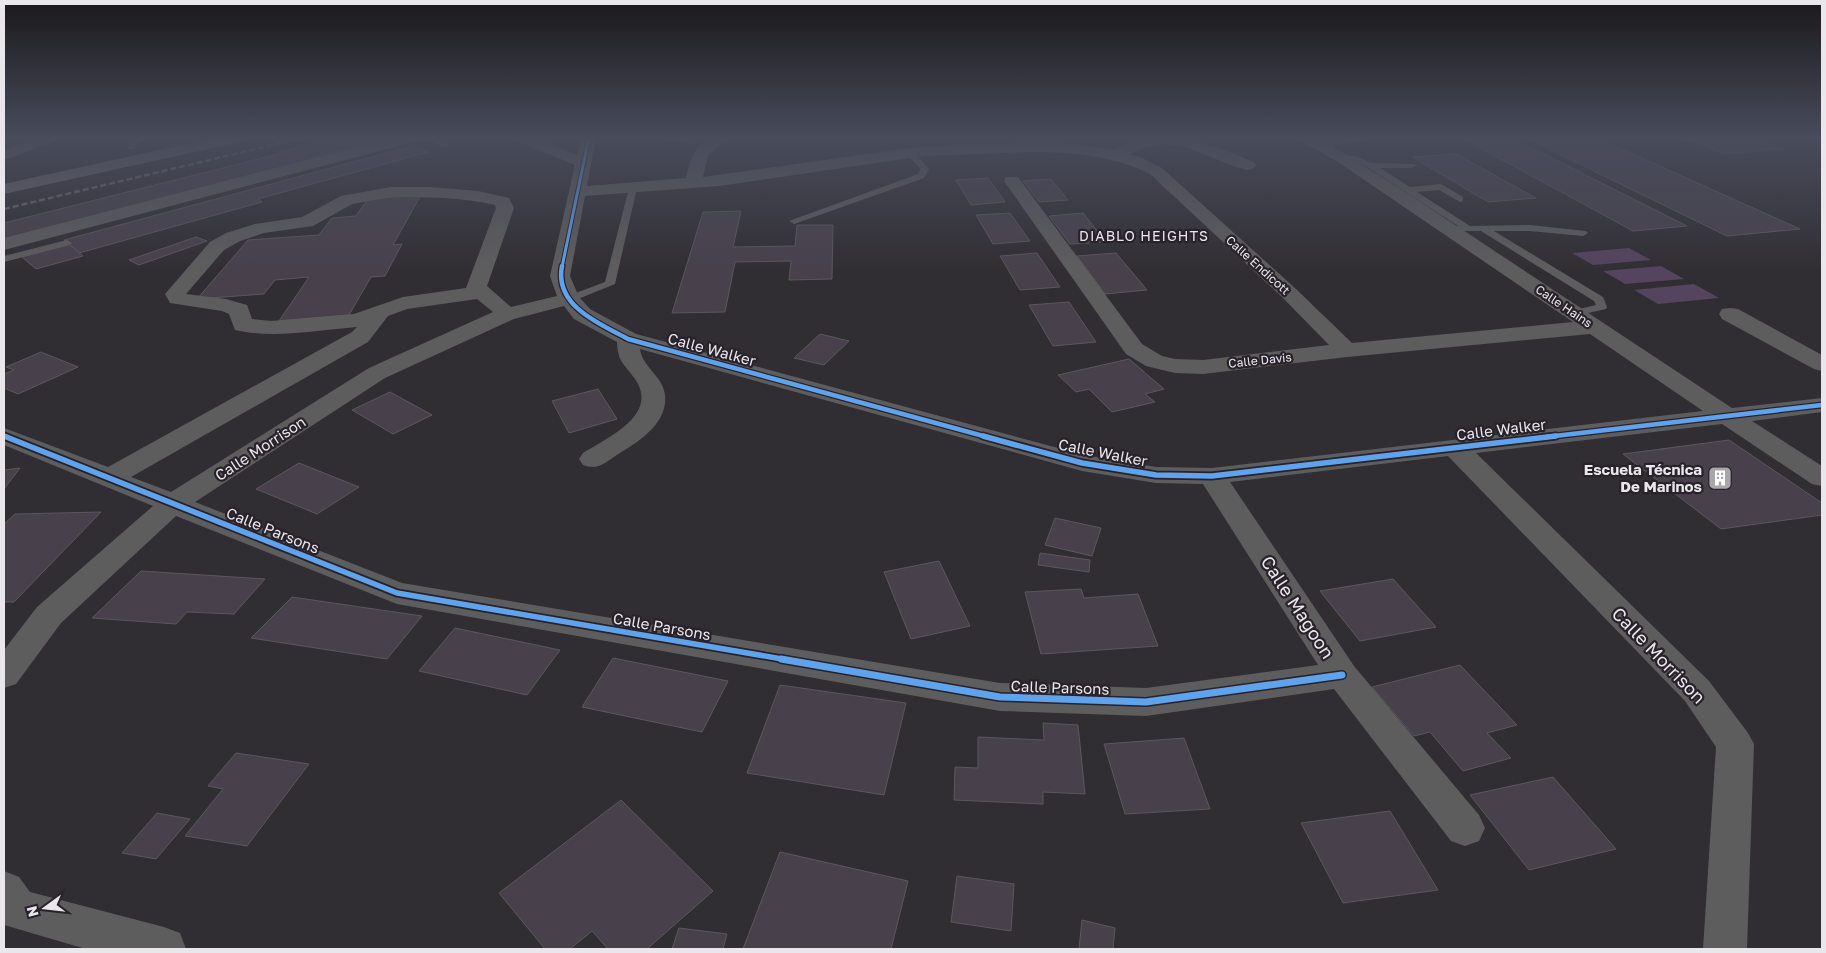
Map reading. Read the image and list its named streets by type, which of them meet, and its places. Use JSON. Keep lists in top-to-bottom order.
{
  "streets": {
    "street": [
      "Calle Endicott",
      "Calle Hains",
      "Calle Walker",
      "Calle Davis",
      "Calle Morrison",
      "Calle Parsons",
      "Calle Magoon"
    ]
  },
  "crossings": [
    ["Calle Endicott", "Calle Walker"],
    ["Calle Endicott", "Calle Davis"],
    ["Calle Hains", "Calle Walker"],
    ["Calle Hains", "Calle Davis"],
    ["Calle Walker", "Calle Morrison"],
    ["Calle Walker", "Calle Magoon"],
    ["Calle Morrison", "Calle Parsons"],
    ["Calle Parsons", "Calle Magoon"]
  ],
  "districts": ["DIABLO HEIGHTS"],
  "places": {
    "building": ["Escuela Técnica De Marinos"]
  },
  "north": "left"
}
